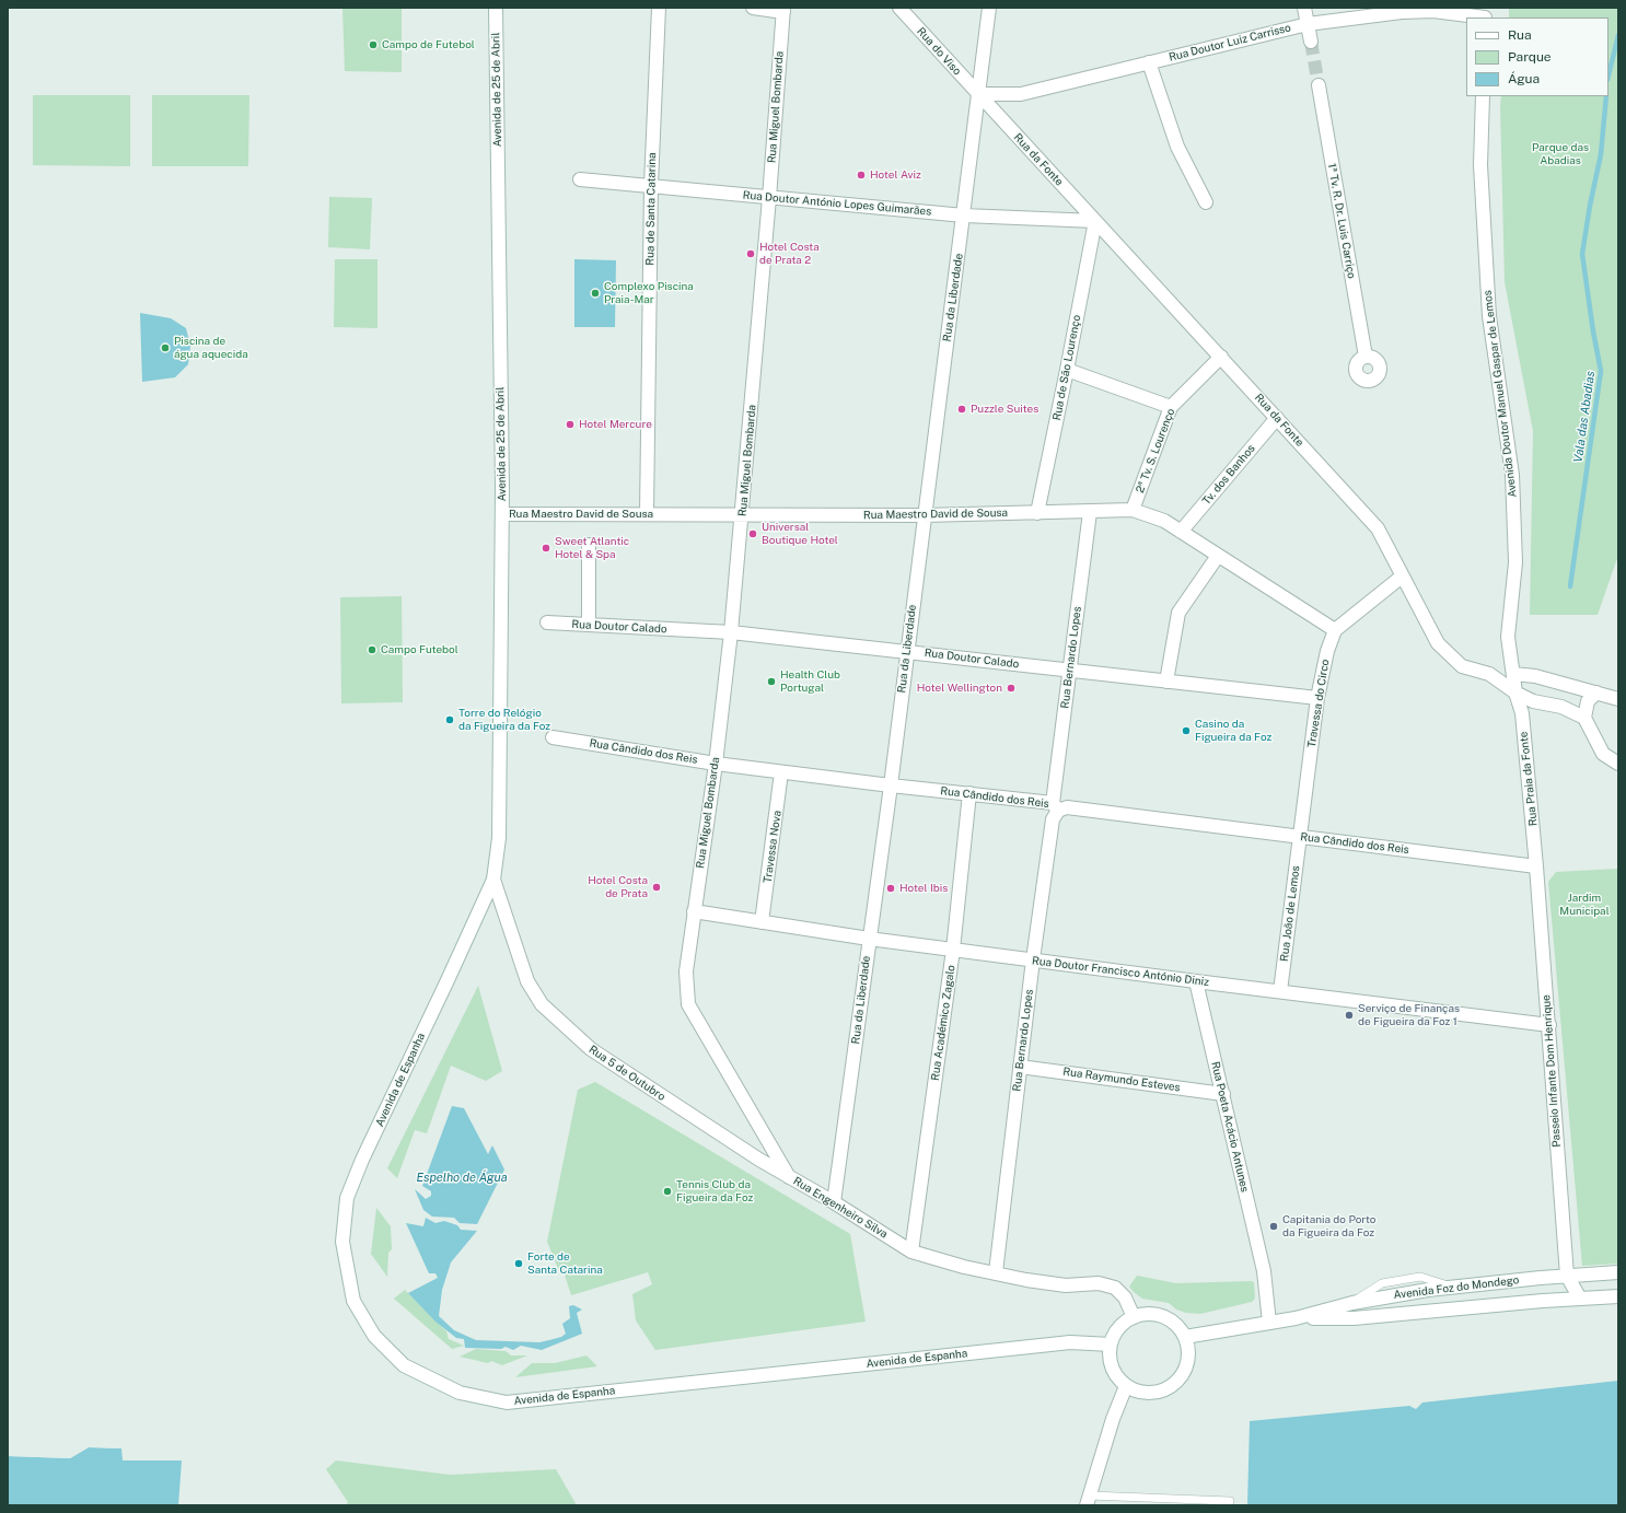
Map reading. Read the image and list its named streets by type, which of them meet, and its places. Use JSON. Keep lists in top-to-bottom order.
{
  "streets": {
    "street": [
      "Rua Doutor Luiz Carrisso",
      "Rua do Viso",
      "Avenida de 25 de Abril",
      "Rua Miguel Bombarda",
      "Rua da Fonte",
      "Rua Doutor António Lopes Guimarães",
      "Rua de Santa Catarina",
      "1ª Tv. R. Dr. Luis Carriço",
      "Rua da Liberdade",
      "Rua de São Lourenço",
      "Avenida Doutor Manuel Gaspar de Lemos",
      "2ª Tv. S. Lourenço",
      "Tv. dos Banhos",
      "Rua Maestro David de Sousa",
      "Rua Doutor Calado",
      "Rua Bernardo Lopes",
      "Travessa do Circo",
      "Rua Cândido dos Reis",
      "Rua Praia da Fonte",
      "Travessa Nova",
      "Rua João de Lemos",
      "Rua Doutor Francisco António Diniz",
      "Rua Académico Zagalo",
      "Passeio Infante Dom Henrique",
      "Rua 5 de Outubro",
      "Avenida de Espanha",
      "Rua Raymundo Esteves",
      "Rua Poeta Acácio Antunes",
      "Rua Engenheiro Silva",
      "Avenida Foz do Mondego"
    ]
  },
  "crossings": [
    ["Rua Doutor Luiz Carrisso", "Rua do Viso"],
    ["Rua Doutor Luiz Carrisso", "Rua da Fonte"],
    ["Rua Doutor Luiz Carrisso", "Rua da Liberdade"],
    ["Rua do Viso", "Rua da Fonte"],
    ["Rua do Viso", "Rua da Liberdade"],
    ["Avenida de 25 de Abril", "Rua Maestro David de Sousa"],
    ["Avenida de 25 de Abril", "Rua 5 de Outubro"],
    ["Avenida de 25 de Abril", "Avenida de Espanha"],
    ["Rua Miguel Bombarda", "Rua Doutor António Lopes Guimarães"],
    ["Rua Miguel Bombarda", "Rua Maestro David de Sousa"],
    ["Rua Miguel Bombarda", "Rua Doutor Calado"],
    ["Rua Miguel Bombarda", "Rua Cândido dos Reis"],
    ["Rua Miguel Bombarda", "Rua Doutor Francisco António Diniz"],
    ["Rua Miguel Bombarda", "Rua Engenheiro Silva"],
    ["Rua da Fonte", "Rua Doutor António Lopes Guimarães"],
    ["Rua da Fonte", "Rua da Liberdade"],
    ["Rua da Fonte", "Rua de São Lourenço"],
    ["Rua da Fonte", "Avenida Doutor Manuel Gaspar de Lemos"],
    ["Rua da Fonte", "2ª Tv. S. Lourenço"],
    ["Rua da Fonte", "Tv. dos Banhos"],
    ["Rua da Fonte", "Rua Praia da Fonte"],
    ["Rua Doutor António Lopes Guimarães", "Rua de Santa Catarina"],
    ["Rua Doutor António Lopes Guimarães", "Rua da Liberdade"],
    ["Rua Doutor António Lopes Guimarães", "Rua de São Lourenço"],
    ["Rua de Santa Catarina", "Rua Maestro David de Sousa"],
    ["Rua da Liberdade", "Rua Maestro David de Sousa"],
    ["Rua da Liberdade", "Rua Doutor Calado"],
    ["Rua da Liberdade", "Rua Cândido dos Reis"],
    ["Rua da Liberdade", "Rua Doutor Francisco António Diniz"],
    ["Rua da Liberdade", "Rua Engenheiro Silva"],
    ["Rua de São Lourenço", "Rua Maestro David de Sousa"],
    ["Avenida Doutor Manuel Gaspar de Lemos", "Rua Praia da Fonte"],
    ["2ª Tv. S. Lourenço", "Rua Maestro David de Sousa"],
    ["Tv. dos Banhos", "Rua Maestro David de Sousa"],
    ["Rua Maestro David de Sousa", "Rua Bernardo Lopes"],
    ["Rua Maestro David de Sousa", "Travessa do Circo"],
    ["Rua Doutor Calado", "Rua Bernardo Lopes"],
    ["Rua Doutor Calado", "Travessa do Circo"],
    ["Rua Bernardo Lopes", "Rua Cândido dos Reis"],
    ["Rua Bernardo Lopes", "Rua Doutor Francisco António Diniz"],
    ["Rua Bernardo Lopes", "Rua Raymundo Esteves"],
    ["Rua Bernardo Lopes", "Rua Engenheiro Silva"],
    ["Travessa do Circo", "Rua Cândido dos Reis"],
    ["Travessa do Circo", "Rua João de Lemos"],
    ["Rua Cândido dos Reis", "Rua Praia da Fonte"],
    ["Rua Cândido dos Reis", "Travessa Nova"],
    ["Rua Cândido dos Reis", "Rua João de Lemos"],
    ["Rua Cândido dos Reis", "Rua Académico Zagalo"],
    ["Rua Cândido dos Reis", "Passeio Infante Dom Henrique"],
    ["Rua Praia da Fonte", "Passeio Infante Dom Henrique"],
    ["Travessa Nova", "Rua Doutor Francisco António Diniz"],
    ["Rua João de Lemos", "Rua Doutor Francisco António Diniz"],
    ["Rua Doutor Francisco António Diniz", "Rua Académico Zagalo"],
    ["Rua Doutor Francisco António Diniz", "Passeio Infante Dom Henrique"],
    ["Rua Doutor Francisco António Diniz", "Rua Poeta Acácio Antunes"],
    ["Rua Doutor Francisco António Diniz", "Rua Engenheiro Silva"],
    ["Rua Académico Zagalo", "Rua Engenheiro Silva"],
    ["Passeio Infante Dom Henrique", "Avenida Foz do Mondego"],
    ["Rua 5 de Outubro", "Avenida de Espanha"],
    ["Rua 5 de Outubro", "Rua Engenheiro Silva"],
    ["Avenida de Espanha", "Rua Engenheiro Silva"],
    ["Avenida de Espanha", "Avenida Foz do Mondego"],
    ["Rua Raymundo Esteves", "Rua Poeta Acácio Antunes"],
    ["Rua Poeta Acácio Antunes", "Avenida Foz do Mondego"],
    ["Rua Engenheiro Silva", "Avenida Foz do Mondego"]
  ],
  "water": ["Vala das Abadias", "Espelho de Água"],
  "parks": ["Parque das Abadias", "Jardim Municipal"],
  "places": [
    "Campo de Futebol",
    "Hotel Aviz",
    "Hotel Costa de Prata 2",
    "Complexo Piscina Praia-Mar",
    "Piscina de água aquecida",
    "Puzzle Suites",
    "Hotel Mercure",
    "Universal Boutique Hotel",
    "Sweet Atlantic Hotel & Spa",
    "Campo Futebol",
    "Health Club Portugal",
    "Hotel Wellington",
    "Torre do Relógio da Figueira da Foz",
    "Casino da Figueira da Foz",
    "Hotel Costa de Prata",
    "Hotel Ibis",
    "Serviço de Finanças de Figueira da Foz 1",
    "Tennis Club da Figueira da Foz",
    "Capitania do Porto da Figueira da Foz",
    "Forte de Santa Catarina"
  ],
  "legend": ["Rua", "Parque", "Água"]
}
